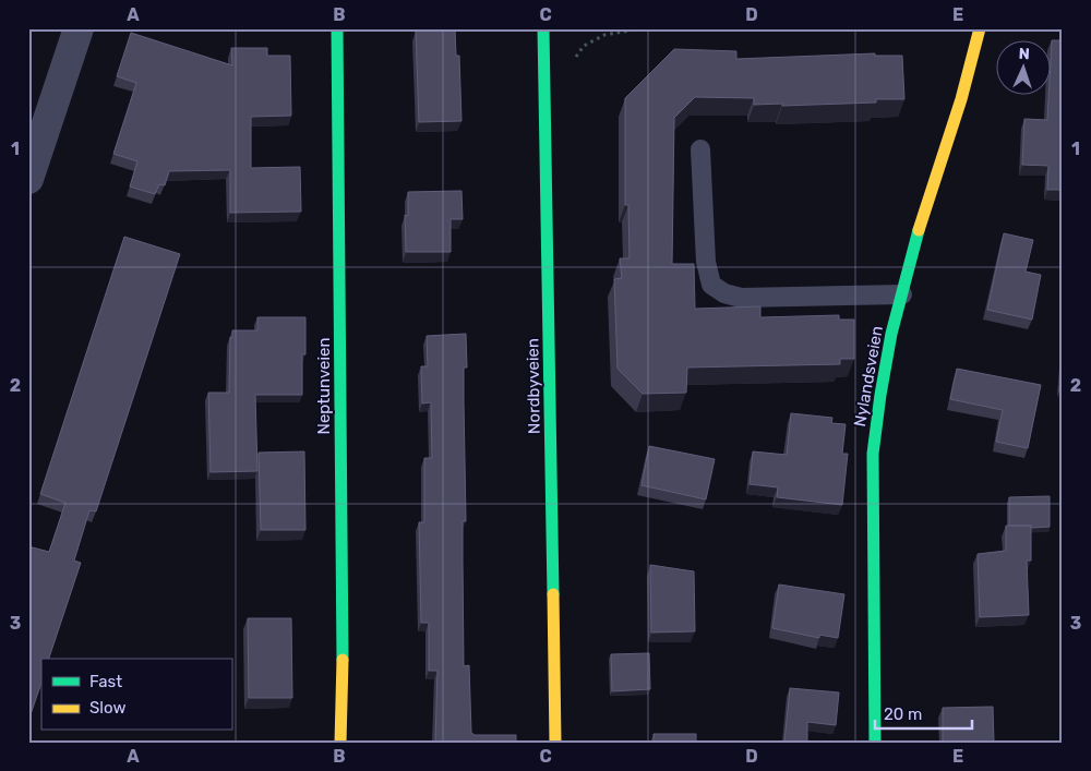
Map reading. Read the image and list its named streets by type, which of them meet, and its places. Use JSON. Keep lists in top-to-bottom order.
{
  "streets": {
    "street": ["Nylandsveien", "Neptunveien", "Nordbyveien"]
  },
  "legend": ["Fast", "Slow"],
  "scale_bar": "20 m",
  "north": "top",
  "grid": {
    "columns": [
      "A",
      "B",
      "C",
      "D",
      "E"
    ],
    "rows": ["1", "2", "3"]
  }
}
